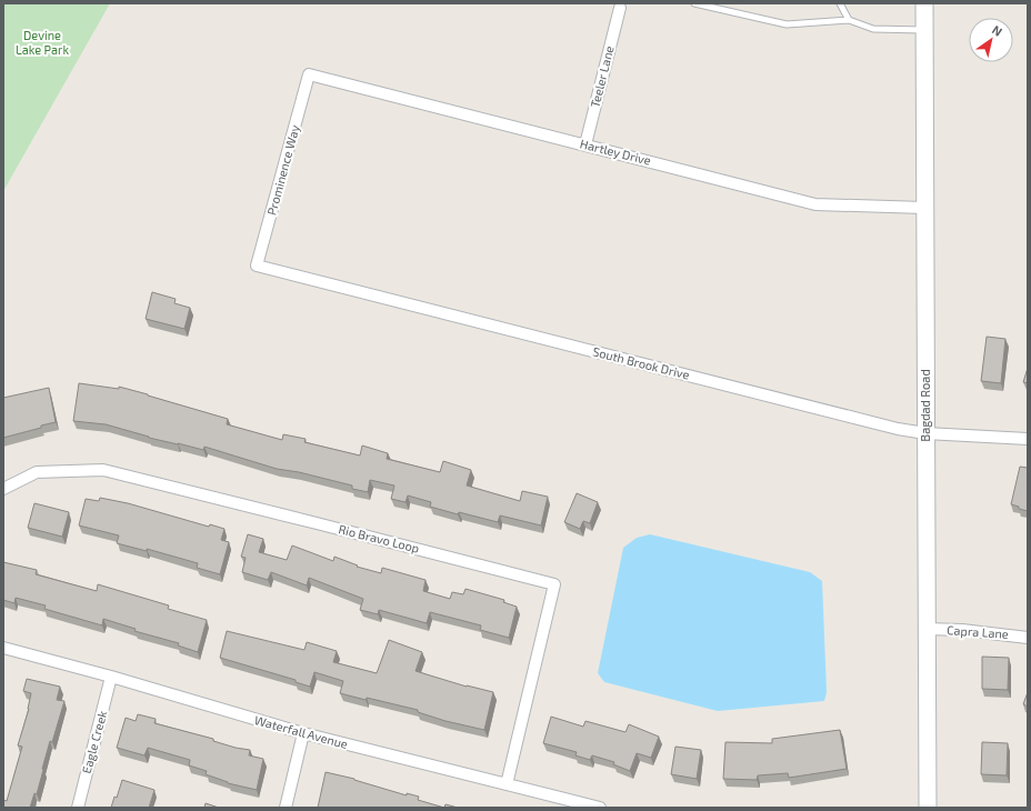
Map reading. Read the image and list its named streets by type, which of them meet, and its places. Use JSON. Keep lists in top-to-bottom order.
{
  "streets": {
    "street": [
      "Teeler Lane",
      "Hartley Drive",
      "Prominence Way",
      "South Brook Drive",
      "Bagdad Road",
      "Rio Bravo Loop",
      "Capra Lane",
      "Waterfall Avenue",
      "Eagle Creek"
    ]
  },
  "crossings": [
    ["Teeler Lane", "Hartley Drive"],
    ["Hartley Drive", "Prominence Way"],
    ["Hartley Drive", "Bagdad Road"],
    ["Prominence Way", "South Brook Drive"],
    ["South Brook Drive", "Bagdad Road"],
    ["Bagdad Road", "Capra Lane"],
    ["Rio Bravo Loop", "Waterfall Avenue"],
    ["Waterfall Avenue", "Eagle Creek"]
  ],
  "parks": ["Devine Lake Park"],
  "north": "top right"
}
